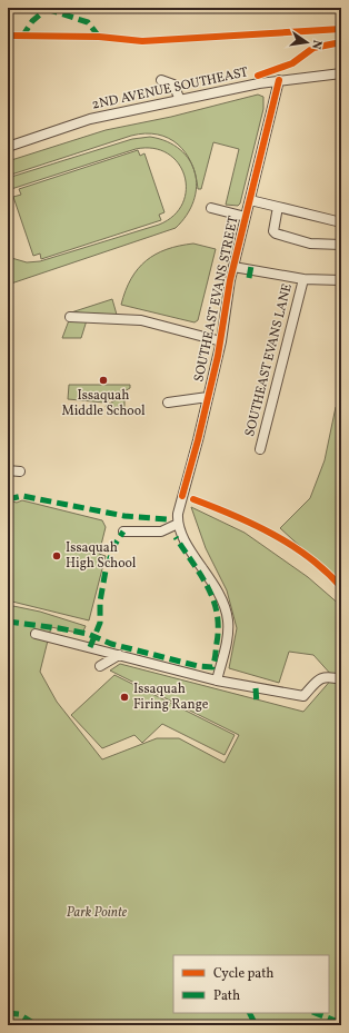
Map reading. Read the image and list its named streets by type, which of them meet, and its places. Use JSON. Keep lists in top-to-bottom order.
{
  "streets": {
    "street": ["2ND AVENUE SOUTHEAST", "SOUTHEAST EVANS STREET", "SOUTHEAST EVANS LANE"]
  },
  "crossings": [
    ["2ND AVENUE SOUTHEAST", "SOUTHEAST EVANS STREET"]
  ],
  "parks": ["Park Pointe"],
  "places": ["Issaquah Middle School", "Issaquah High School", "Issaquah Firing Range"],
  "legend": ["Cycle path", "Path"],
  "north": "right"
}
